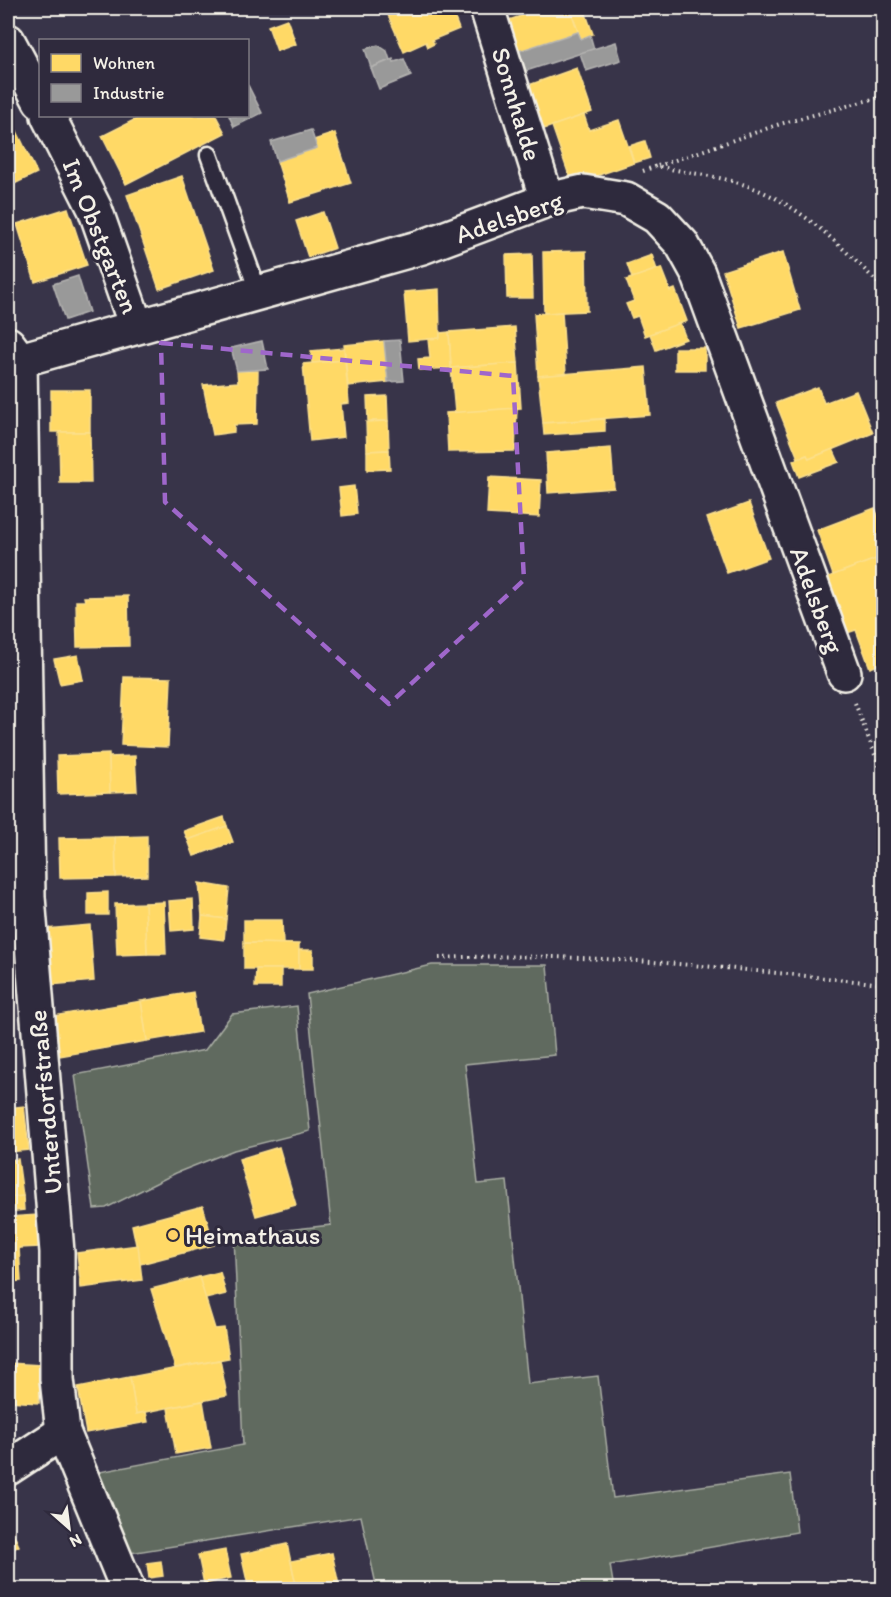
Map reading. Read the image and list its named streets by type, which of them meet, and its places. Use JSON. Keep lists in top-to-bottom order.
{
  "streets": {
    "street": [
      "Sonnhalde",
      "Adelsberg",
      "Im Obstgarten",
      "Unterdorfstraße"
    ]
  },
  "crossings": [
    ["Sonnhalde", "Adelsberg"],
    ["Adelsberg", "Im Obstgarten"],
    ["Adelsberg", "Unterdorfstraße"]
  ],
  "places": ["Heimathaus"],
  "legend": ["Wohnen", "Industrie"],
  "north": "bottom right"
}
